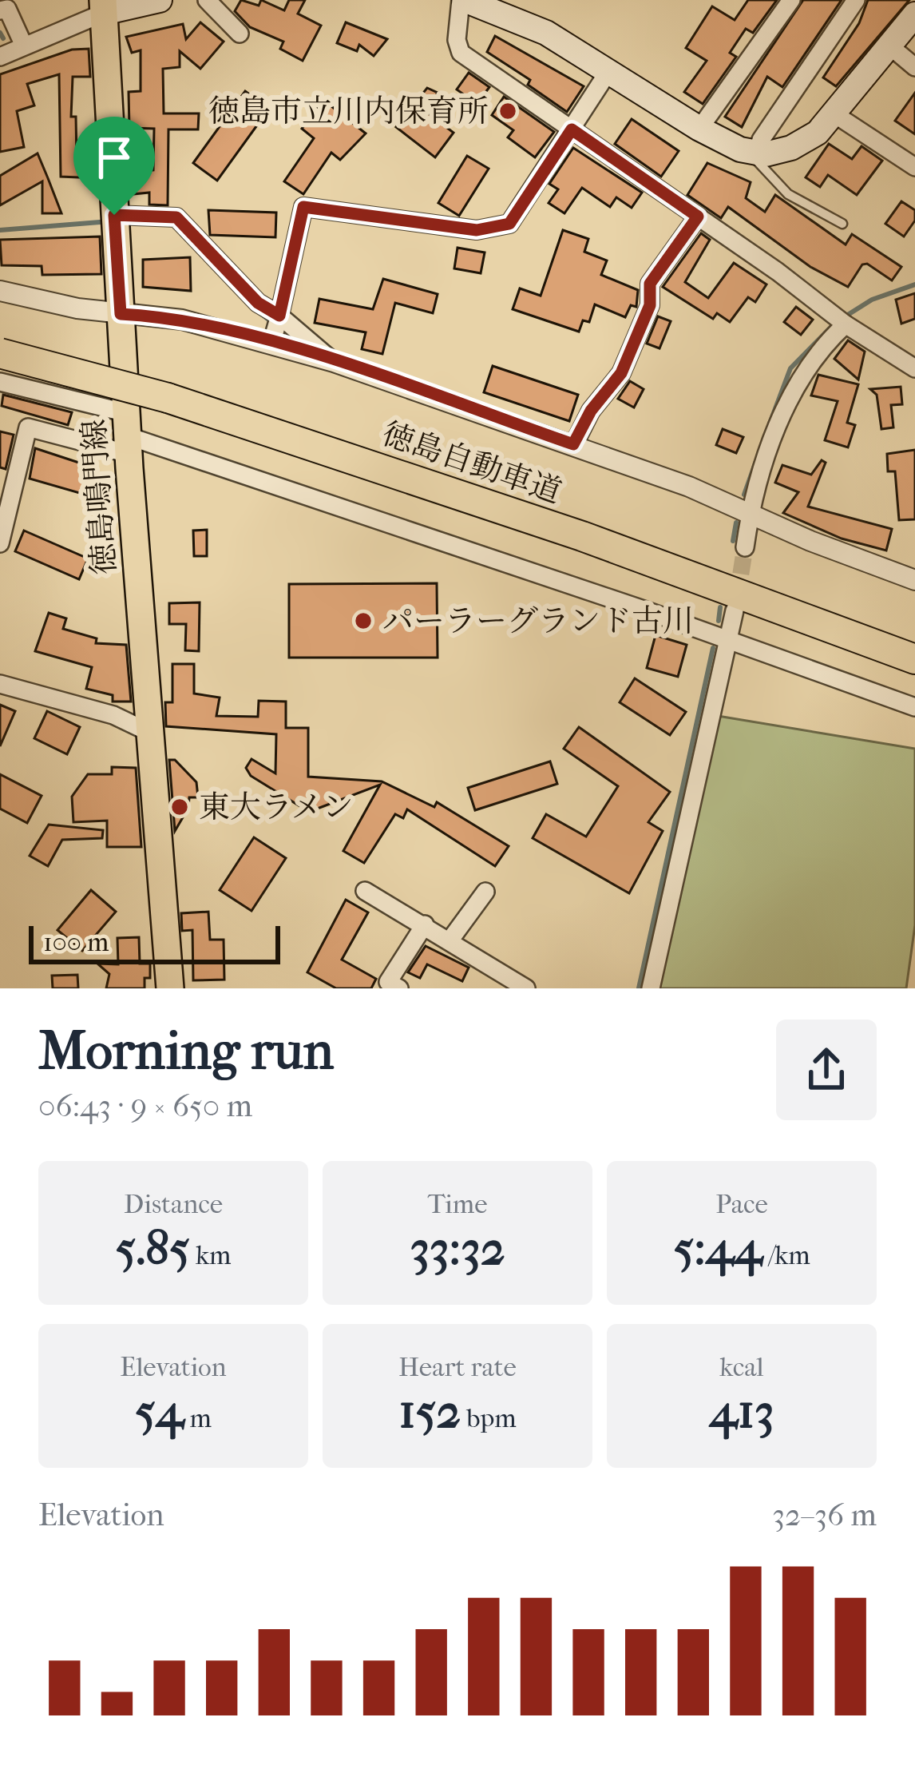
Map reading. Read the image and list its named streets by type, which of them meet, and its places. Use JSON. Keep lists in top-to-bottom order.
{
  "streets": {
    "highway": ["徳島自動車道"],
    "main road": ["徳島鳴門線"]
  },
  "places": ["徳島市立川内保育所", "パーラーグランド古川", "東大ラメン"],
  "scale_bar": "100 m",
  "page": {
    "scale": "100 m",
    "heading": ["Morning run", "06:43 · 9 × 650 m"],
    "stats": [
      ["Distance", "5.85 km"],
      ["Time", "33:32"],
      ["Pace", "5:44 /km"],
      ["Elevation", "54 m"],
      ["Heart rate", "152 bpm"],
      ["kcal", "413"]
    ],
    "chart": ["Elevation", "32–36 m"]
  }
}
